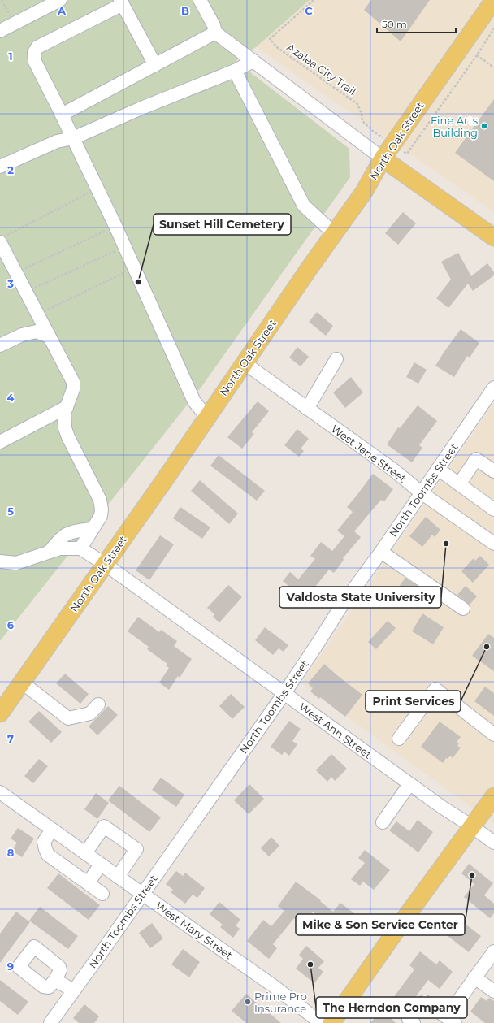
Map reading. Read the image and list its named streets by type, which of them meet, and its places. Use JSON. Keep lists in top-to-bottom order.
{
  "streets": {
    "main road": ["North Oak Street"],
    "street": [
      "West Jane Street",
      "North Toombs Street",
      "West Ann Street",
      "West Mary Street"
    ],
    "path": ["Azalea City Trail"]
  },
  "crossings": [
    ["Azalea City Trail", "North Oak Street"],
    ["North Oak Street", "West Jane Street"],
    ["North Oak Street", "West Ann Street"],
    ["West Jane Street", "North Toombs Street"],
    ["North Toombs Street", "West Ann Street"],
    ["North Toombs Street", "West Mary Street"]
  ],
  "places": [
    "Fine Arts Building",
    "Sunset Hill Cemetery",
    "Valdosta State University",
    "Print Services",
    "Mike & Son Service Center",
    "The Herndon Company",
    "Prime Pro Insurance"
  ],
  "scale_bar": "50 m",
  "grid": {
    "columns": ["A", "B", "C"],
    "rows": [
      "1",
      "2",
      "3",
      "4",
      "5",
      "6",
      "7",
      "8",
      "9"
    ]
  }
}
